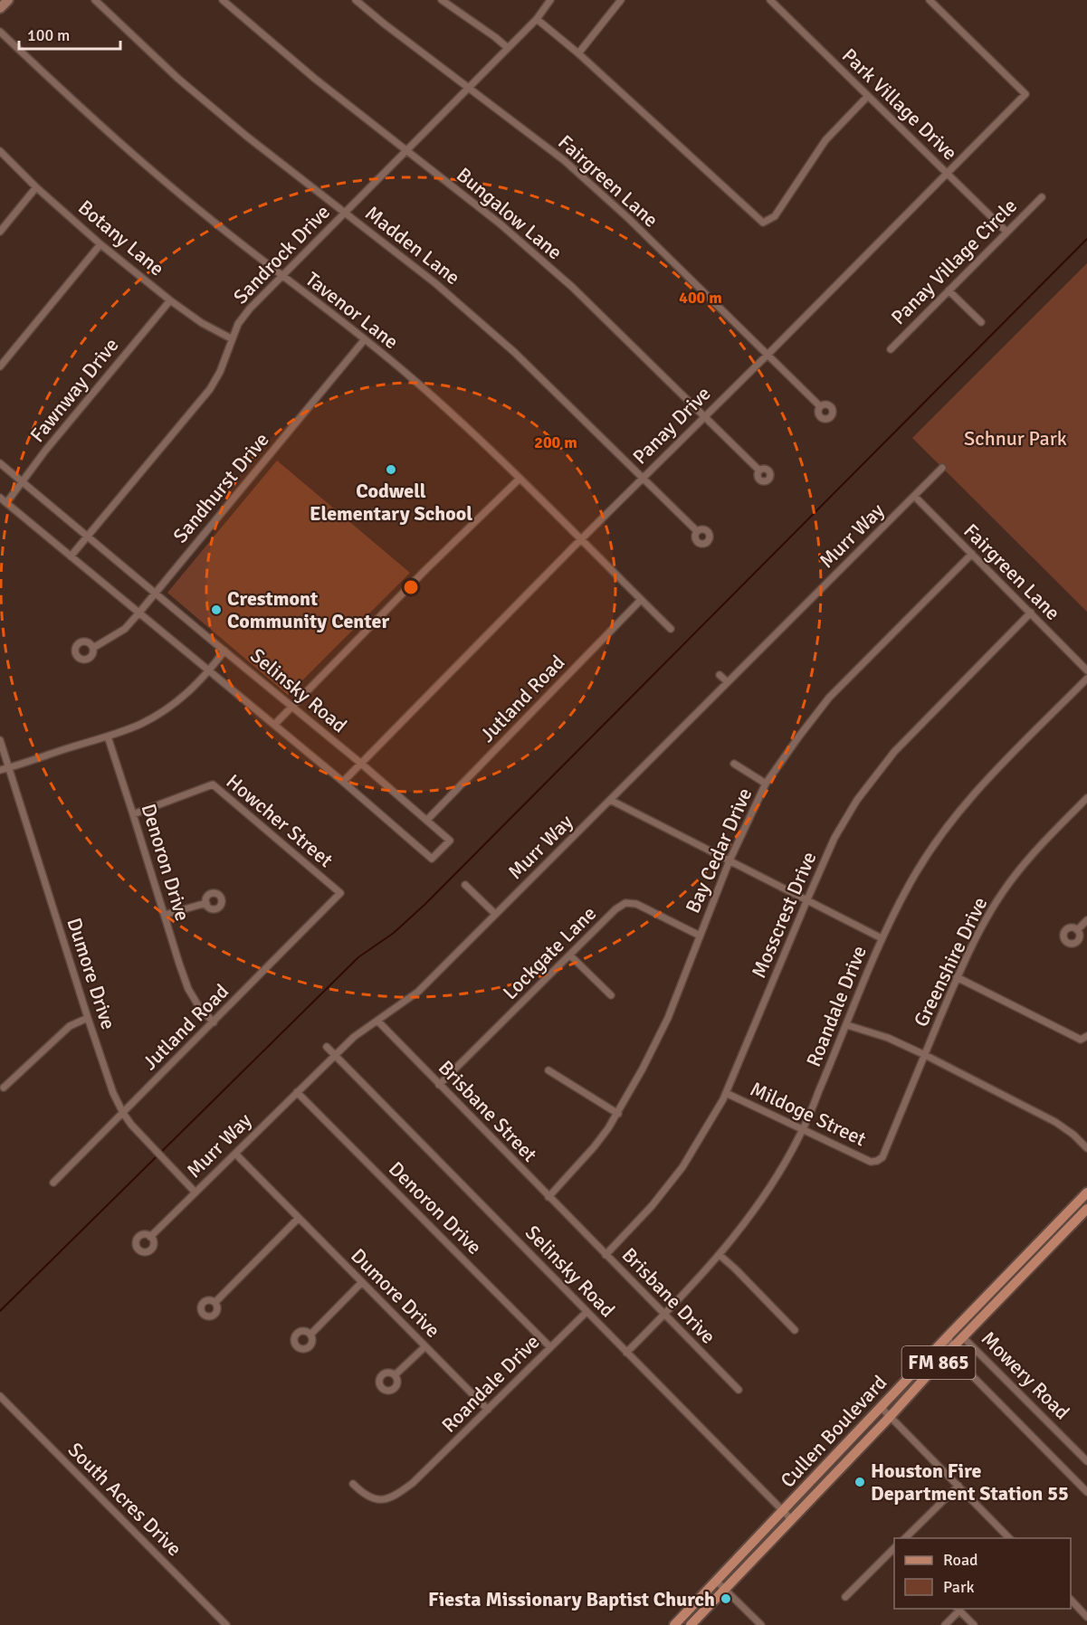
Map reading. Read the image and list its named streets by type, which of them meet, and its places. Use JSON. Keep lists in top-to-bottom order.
{
  "streets": {
    "main road": ["FM 865", "Cullen Boulevard"],
    "street": [
      "Park Village Drive",
      "Fairgreen Lane",
      "Bungalow Lane",
      "Botany Lane",
      "Madden Lane",
      "Sandrock Drive",
      "Panay Village Circle",
      "Tavenor Lane",
      "Fawnway Drive",
      "Panay Drive",
      "Sandhurst Drive",
      "Murr Way",
      "Selinsky Road",
      "Jutland Road",
      "Howcher Street",
      "Bay Cedar Drive",
      "Denoron Drive",
      "Mosscrest Drive",
      "Lockgate Lane",
      "Greenshire Drive",
      "Dumore Drive",
      "Roandale Drive",
      "Brisbane Street",
      "Mildoge Street",
      "Brisbane Drive",
      "Mowery Road",
      "South Acres Drive"
    ]
  },
  "crossings": [
    ["Park Village Drive", "Panay Village Circle"],
    ["Park Village Drive", "Panay Drive"],
    ["Fairgreen Lane", "Sandrock Drive"],
    ["Fairgreen Lane", "Panay Drive"],
    ["Fairgreen Lane", "Murr Way"],
    ["Fairgreen Lane", "Bay Cedar Drive"],
    ["Fairgreen Lane", "Mosscrest Drive"],
    ["Bungalow Lane", "Sandrock Drive"],
    ["Bungalow Lane", "Panay Drive"],
    ["Botany Lane", "Sandrock Drive"],
    ["Botany Lane", "Fawnway Drive"],
    ["Madden Lane", "Sandrock Drive"],
    ["Madden Lane", "Panay Drive"],
    ["Sandrock Drive", "Tavenor Lane"],
    ["Sandrock Drive", "Selinsky Road"],
    ["Tavenor Lane", "Panay Drive"],
    ["Tavenor Lane", "Sandhurst Drive"],
    ["Tavenor Lane", "Jutland Road"],
    ["Fawnway Drive", "Selinsky Road"],
    ["Panay Drive", "Selinsky Road"],
    ["Sandhurst Drive", "Selinsky Road"],
    ["Murr Way", "Selinsky Road"],
    ["Murr Way", "Denoron Drive"],
    ["Murr Way", "Dumore Drive"],
    ["Murr Way", "Brisbane Street"],
    ["Selinsky Road", "Jutland Road"],
    ["Selinsky Road", "Roandale Drive"],
    ["Selinsky Road", "Cullen Boulevard"],
    ["Jutland Road", "Howcher Street"],
    ["Jutland Road", "Denoron Drive"],
    ["Jutland Road", "Dumore Drive"],
    ["Howcher Street", "Denoron Drive"],
    ["Bay Cedar Drive", "Lockgate Lane"],
    ["Bay Cedar Drive", "Brisbane Street"],
    ["Denoron Drive", "Roandale Drive"],
    ["Mosscrest Drive", "Mildoge Street"],
    ["Mosscrest Drive", "Brisbane Drive"],
    ["Lockgate Lane", "Brisbane Street"],
    ["Greenshire Drive", "Mildoge Street"],
    ["Dumore Drive", "Roandale Drive"],
    ["Roandale Drive", "Mildoge Street"],
    ["Roandale Drive", "Brisbane Drive"],
    ["Brisbane Street", "Brisbane Drive"],
    ["Mowery Road", "Cullen Boulevard"]
  ],
  "parks": ["Schnur Park"],
  "places": [
    "Codwell Elementary School",
    "Crestmont Community Center",
    "Houston Fire Department Station 55",
    "Fiesta Missionary Baptist Church"
  ],
  "legend": ["Road", "Park"],
  "scale_bar": "100 m",
  "rings": ["400 m", "200 m"]
}
